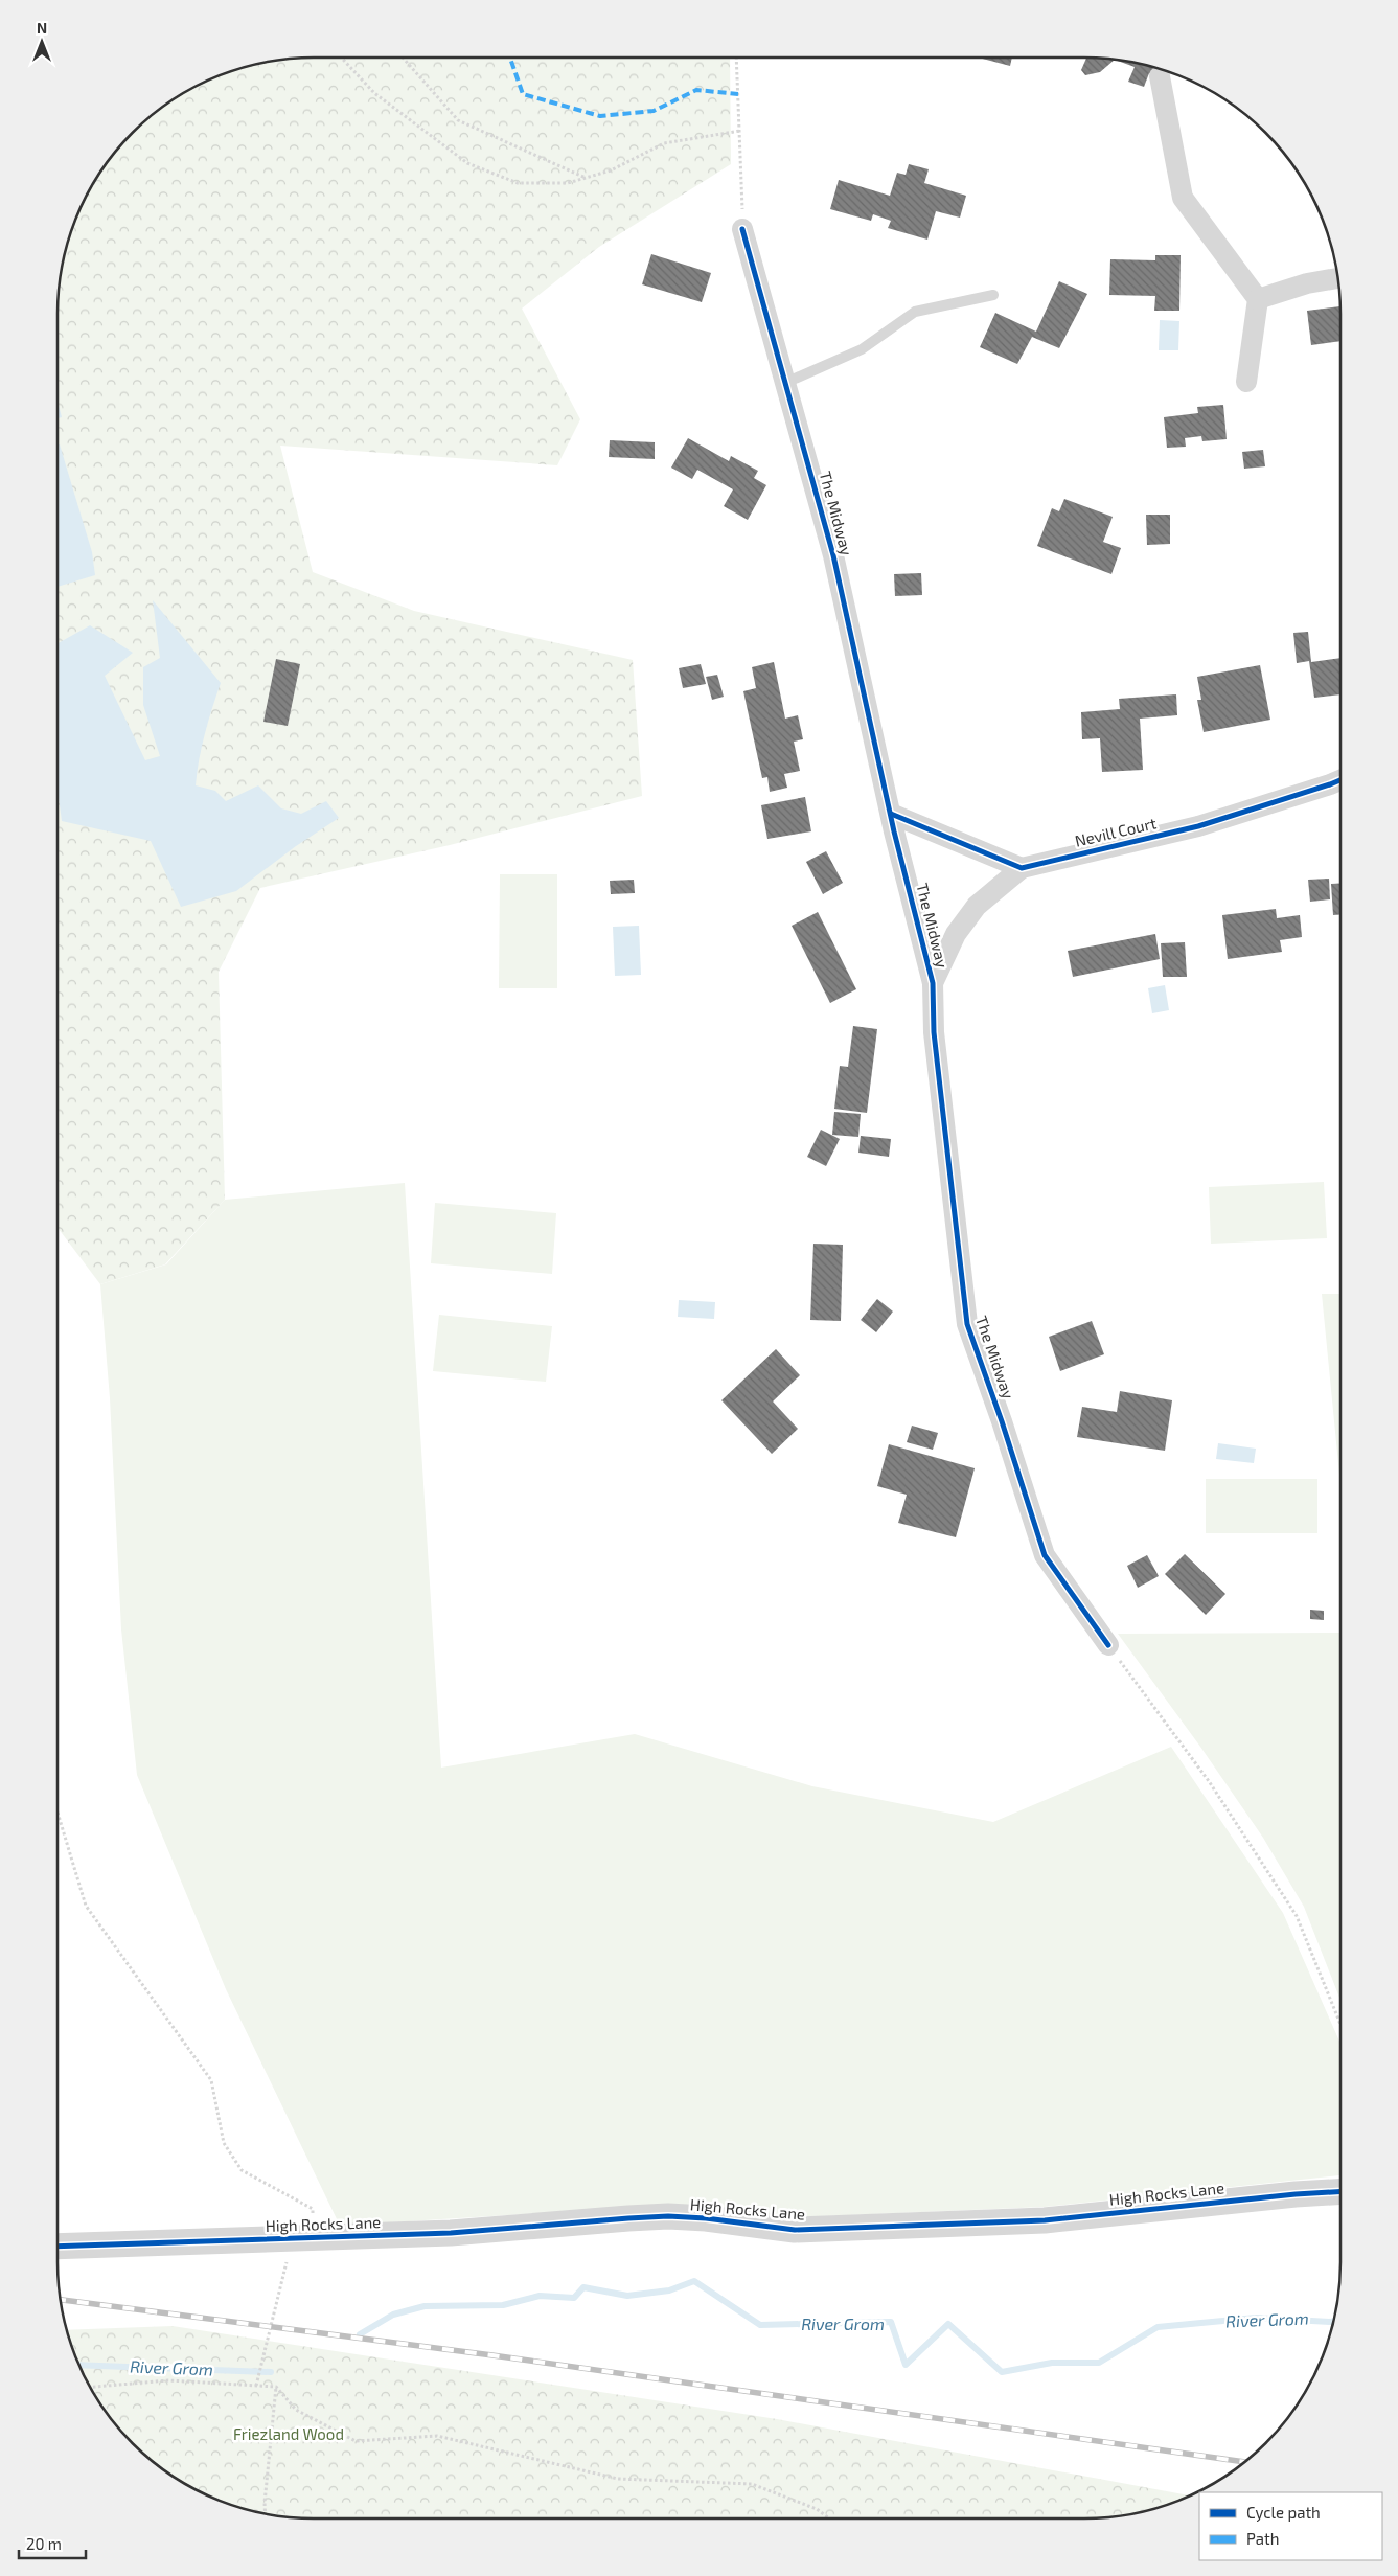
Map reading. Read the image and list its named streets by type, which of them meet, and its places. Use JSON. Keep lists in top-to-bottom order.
{
  "streets": {
    "street": ["The Midway", "Nevill Court", "High Rocks Lane"]
  },
  "water": ["River Grom"],
  "parks": ["Friezland Wood"],
  "legend": ["Cycle path", "Path"],
  "scale_bar": "20 m",
  "north": "top"
}
